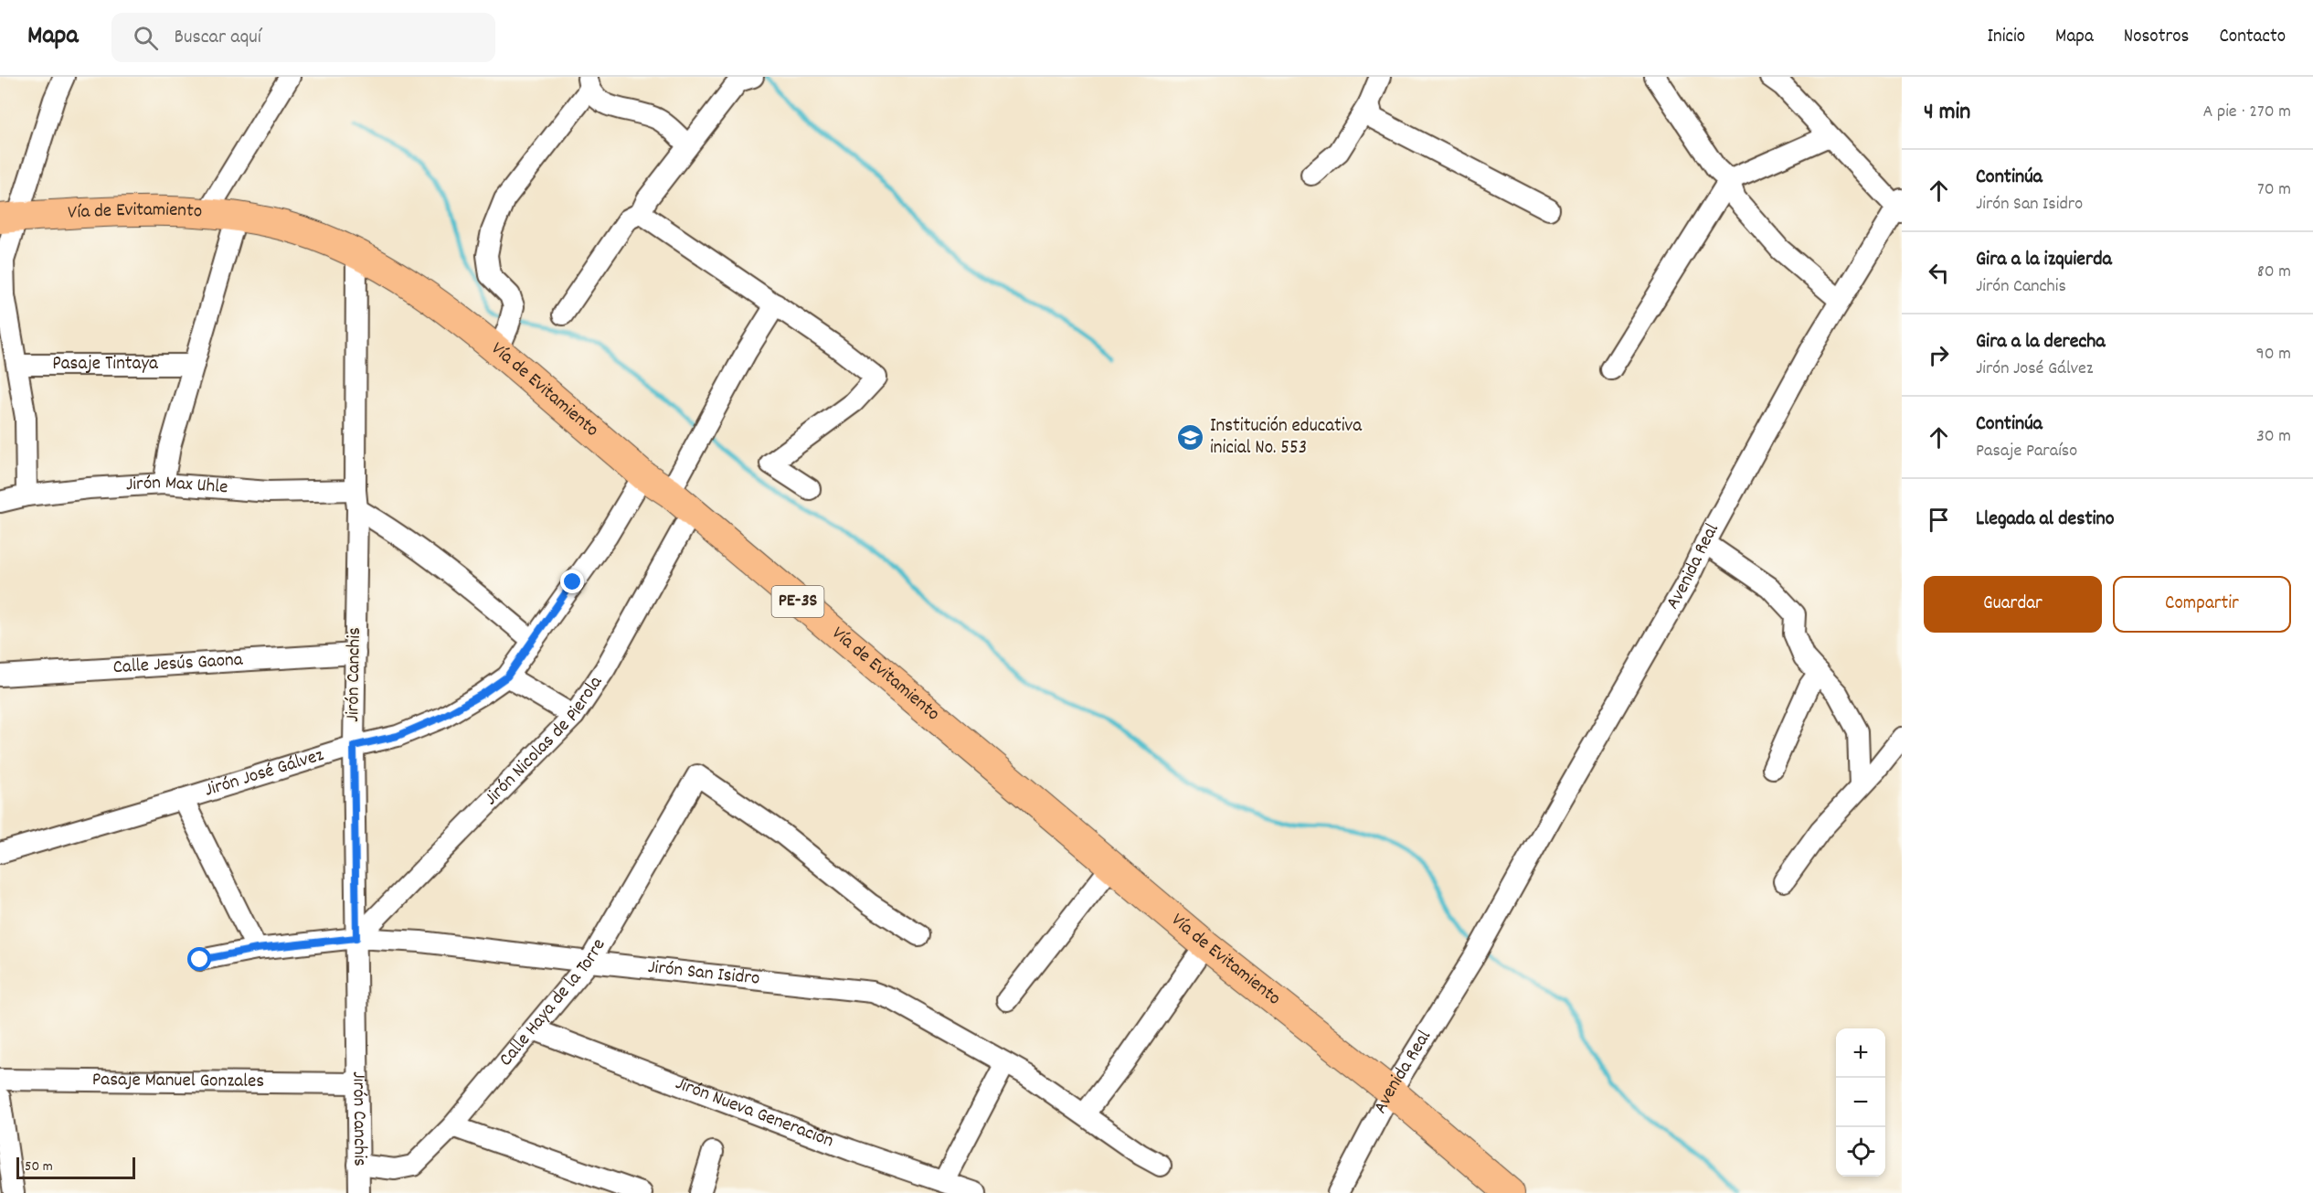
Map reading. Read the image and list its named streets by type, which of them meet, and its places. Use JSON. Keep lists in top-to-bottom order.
{
  "streets": {
    "highway": ["Vía de Evitamiento", "PE-3S"],
    "street": [
      "Pasaje Tintaya",
      "Jirón Max Uhle",
      "Avenida Real",
      "Calle Jesús Gaona",
      "Jirón Canchis",
      "Jirón Nicolas de Pierola",
      "Jirón José Gálvez",
      "Jirón San Isidro",
      "Calle Haya de la Torre",
      "Pasaje Manuel Gonzales",
      "Jirón Nueva Generación"
    ]
  },
  "crossings": [
    ["Vía de Evitamiento", "Avenida Real"],
    ["Vía de Evitamiento", "Jirón Canchis"],
    ["Vía de Evitamiento", "Jirón Nicolas de Pierola"],
    ["Vía de Evitamiento", "Jirón José Gálvez"],
    ["Jirón Max Uhle", "Jirón Canchis"],
    ["Calle Jesús Gaona", "Jirón Canchis"],
    ["Jirón Canchis", "Jirón Nicolas de Pierola"],
    ["Jirón Canchis", "Jirón José Gálvez"],
    ["Jirón Canchis", "Jirón San Isidro"],
    ["Jirón Canchis", "Calle Haya de la Torre"],
    ["Jirón Canchis", "Pasaje Manuel Gonzales"],
    ["Jirón Nicolas de Pierola", "Jirón San Isidro"],
    ["Jirón San Isidro", "Calle Haya de la Torre"],
    ["Calle Haya de la Torre", "Jirón Nueva Generación"]
  ],
  "places": {
    "school or university": ["Institución educativa inicial No. 553"]
  },
  "scale_bar": "50 m",
  "page": {
    "header": "Mapa",
    "search": "Buscar aquí",
    "nav": [
      "Inicio",
      "Mapa",
      "Nosotros",
      "Contacto"
    ],
    "heading": ["4 min", "A pie · 270 m"],
    "list": [
      ["Continúa", "Jirón San Isidro", "70 m"],
      ["Gira a la izquierda", "Jirón Canchis", "80 m"],
      ["Gira a la derecha", "Jirón José Gálvez", "90 m"],
      ["Continúa", "Pasaje Paraíso", "30 m"],
      "Llegada al destino"
    ],
    "buttons": ["Guardar", "Compartir"],
    "map_buttons": ["+", "−"],
    "scale": "50 m"
  }
}
